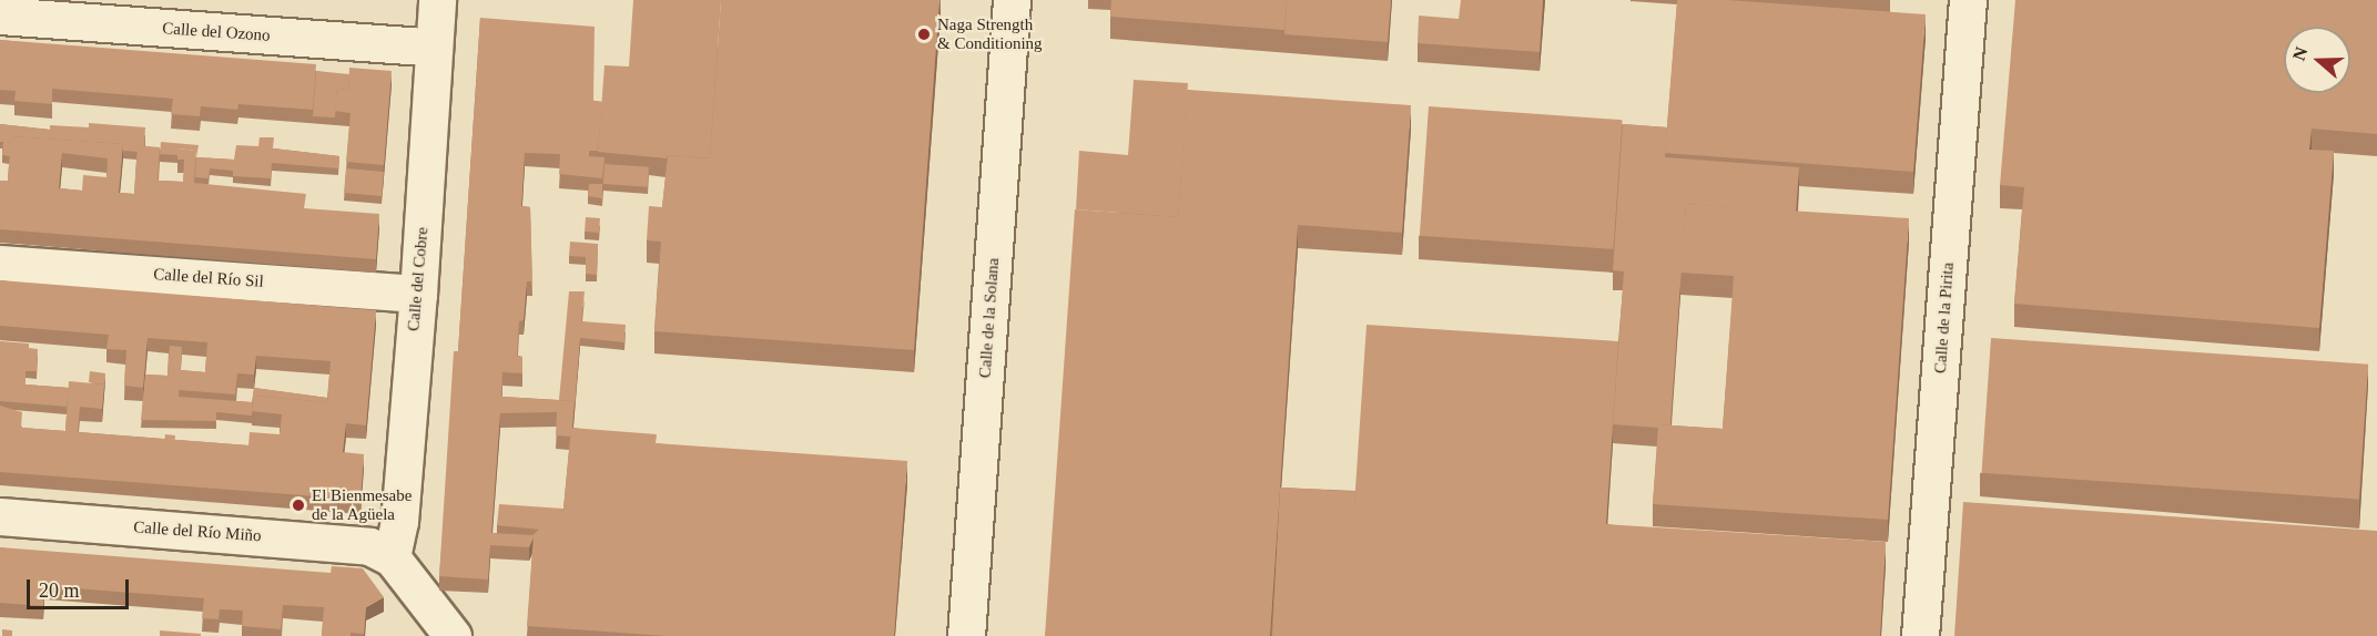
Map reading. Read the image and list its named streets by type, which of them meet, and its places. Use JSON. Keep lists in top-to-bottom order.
{
  "streets": {
    "street": [
      "Calle del Ozono",
      "Calle del Río Sil",
      "Calle del Cobre",
      "Calle de la Solana",
      "Calle de la Pirita",
      "Calle del Río Miño"
    ]
  },
  "crossings": [
    ["Calle del Ozono", "Calle del Cobre"],
    ["Calle del Río Sil", "Calle del Cobre"],
    ["Calle del Cobre", "Calle del Río Miño"]
  ],
  "places": ["Naga Strength & Conditioning", "El Bienmesabe de la Agüela"],
  "scale_bar": "20 m",
  "north": "left"
}
